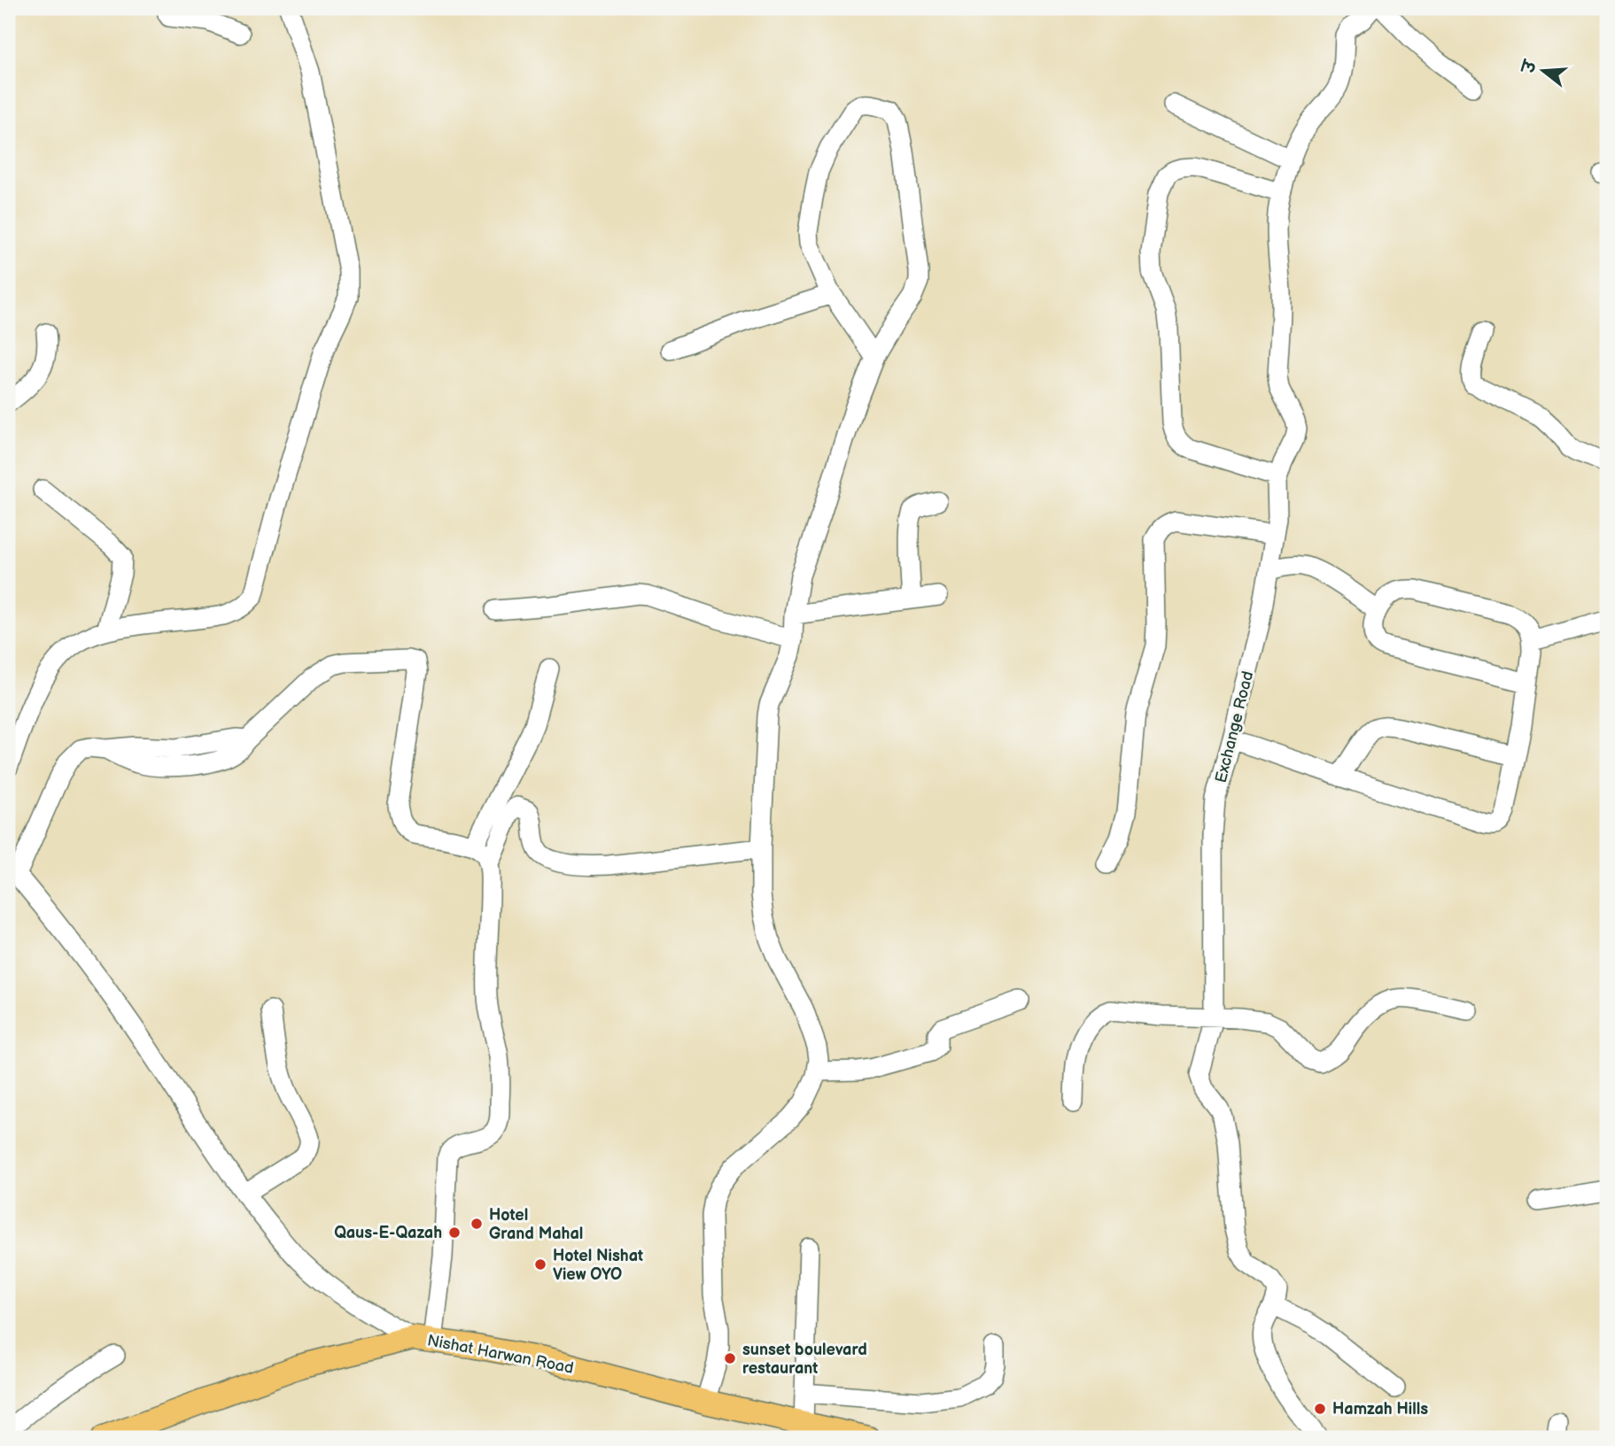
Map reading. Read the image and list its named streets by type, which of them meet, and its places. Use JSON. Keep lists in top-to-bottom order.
{
  "streets": {
    "main road": ["Nishat Harwan Road"],
    "street": ["Exchange Road"]
  },
  "places": [
    "Hotel Grand Mahal",
    "Qaus-E-Qazah",
    "Hotel Nishat View OYO",
    "sunset boulevard restaurant",
    "Hamzah Hills"
  ],
  "north": "left"
}
